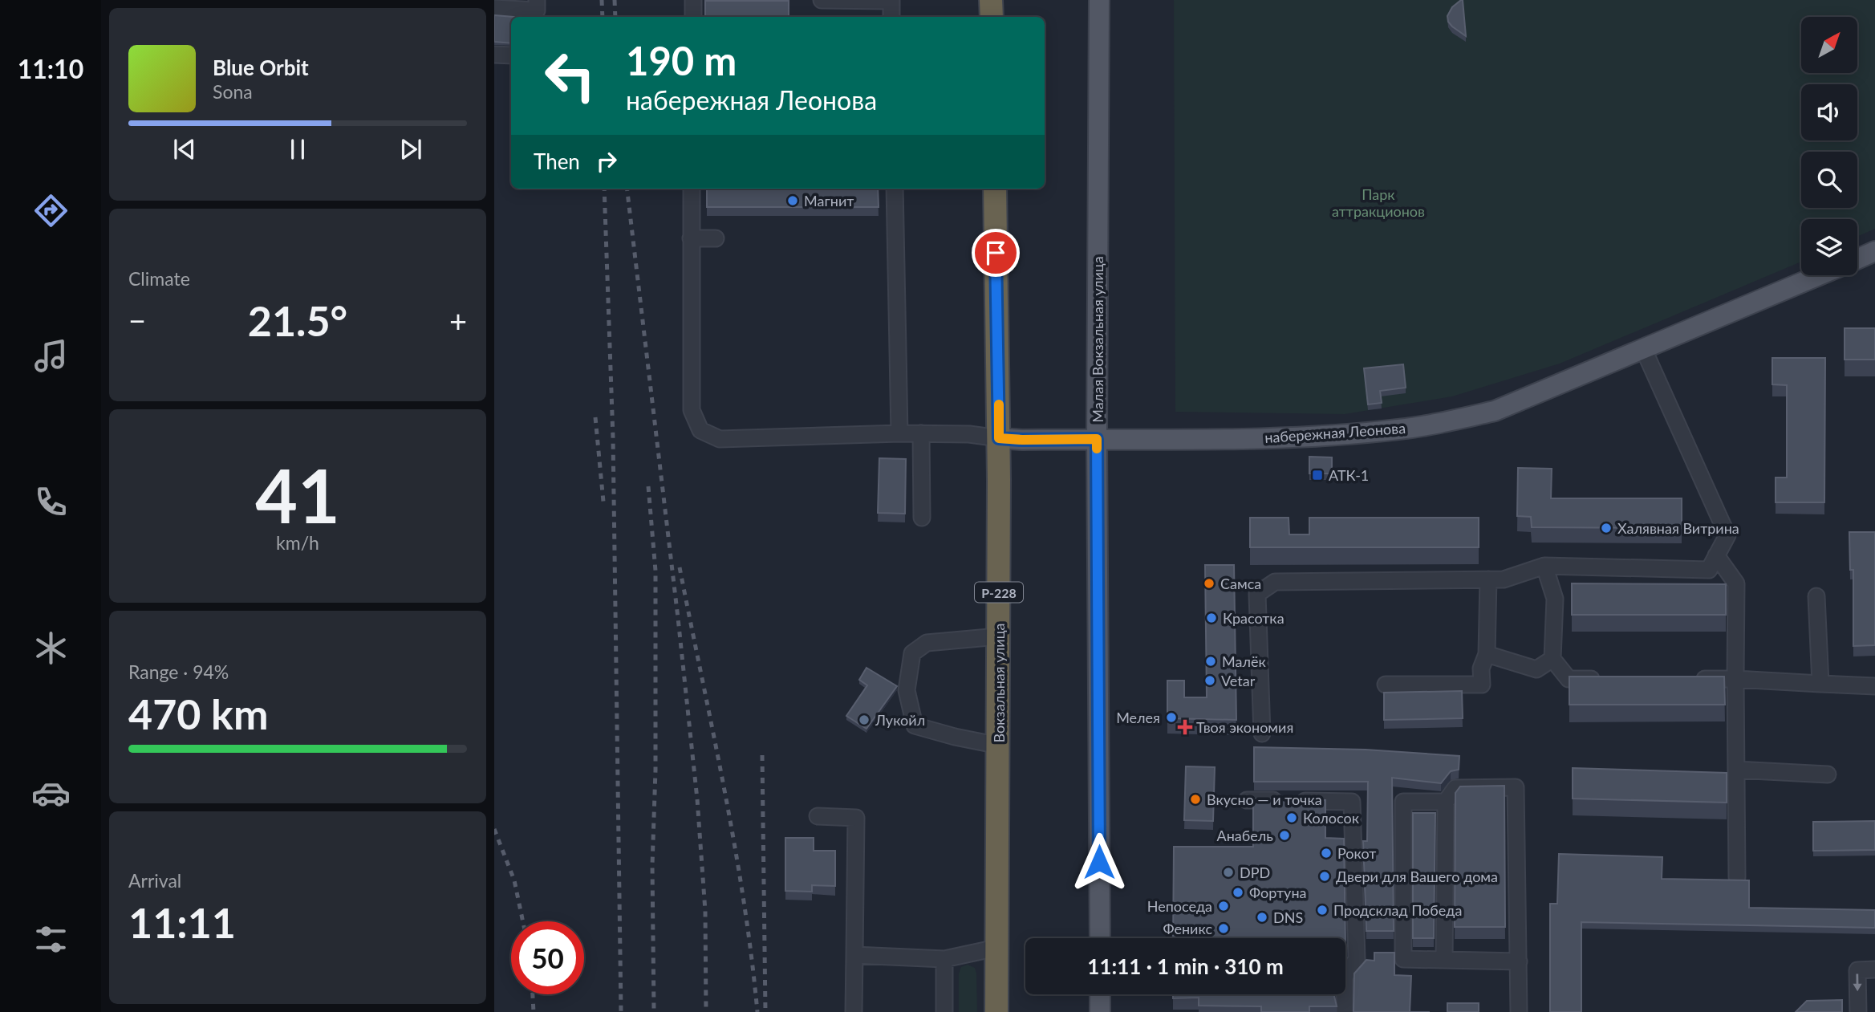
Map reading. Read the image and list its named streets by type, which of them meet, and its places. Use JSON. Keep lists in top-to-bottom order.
{
  "streets": {
    "highway": ["Р-228", "Вокзальная улица"],
    "main road": ["Малая Вокзальная улица", "набережная Леонова"]
  },
  "crossings": [
    ["Малая Вокзальная улица", "набережная Леонова"],
    ["набережная Леонова", "Вокзальная улица"]
  ],
  "parks": ["Парк аттракционов"],
  "places": {
    "other": [
      "Магнит",
      "Халявная Витрина",
      "Самса",
      "Красотка",
      "Малёк",
      "Vetar",
      "Мелея",
      "Лукойл",
      "Вкусно — и точка",
      "Колосок",
      "Анабель",
      "Рокот",
      "DPD",
      "Двери для Вашего дома",
      "Фортуна",
      "Непоседа",
      "Продсклад Победа",
      "DNS",
      "Феникс"
    ],
    "transit": ["АТК-1"],
    "health": ["Твоя экономия"]
  },
  "north": "top right",
  "page": {
    "tabs": "11:10",
    "turn": ["190 m", "набережная Леонова"],
    "song": ["Blue Orbit", "Sona"],
    "then": "Then",
    "tile": [
      "Climate",
      ["41", "km/h"],
      ["Range · 94%", "470 km"],
      ["Arrival", "11:11"]
    ],
    "heat": ["−", "21.5°", "+"],
    "limit": "50",
    "trip": "11:11 · 1 min · 310 m"
  }
}
